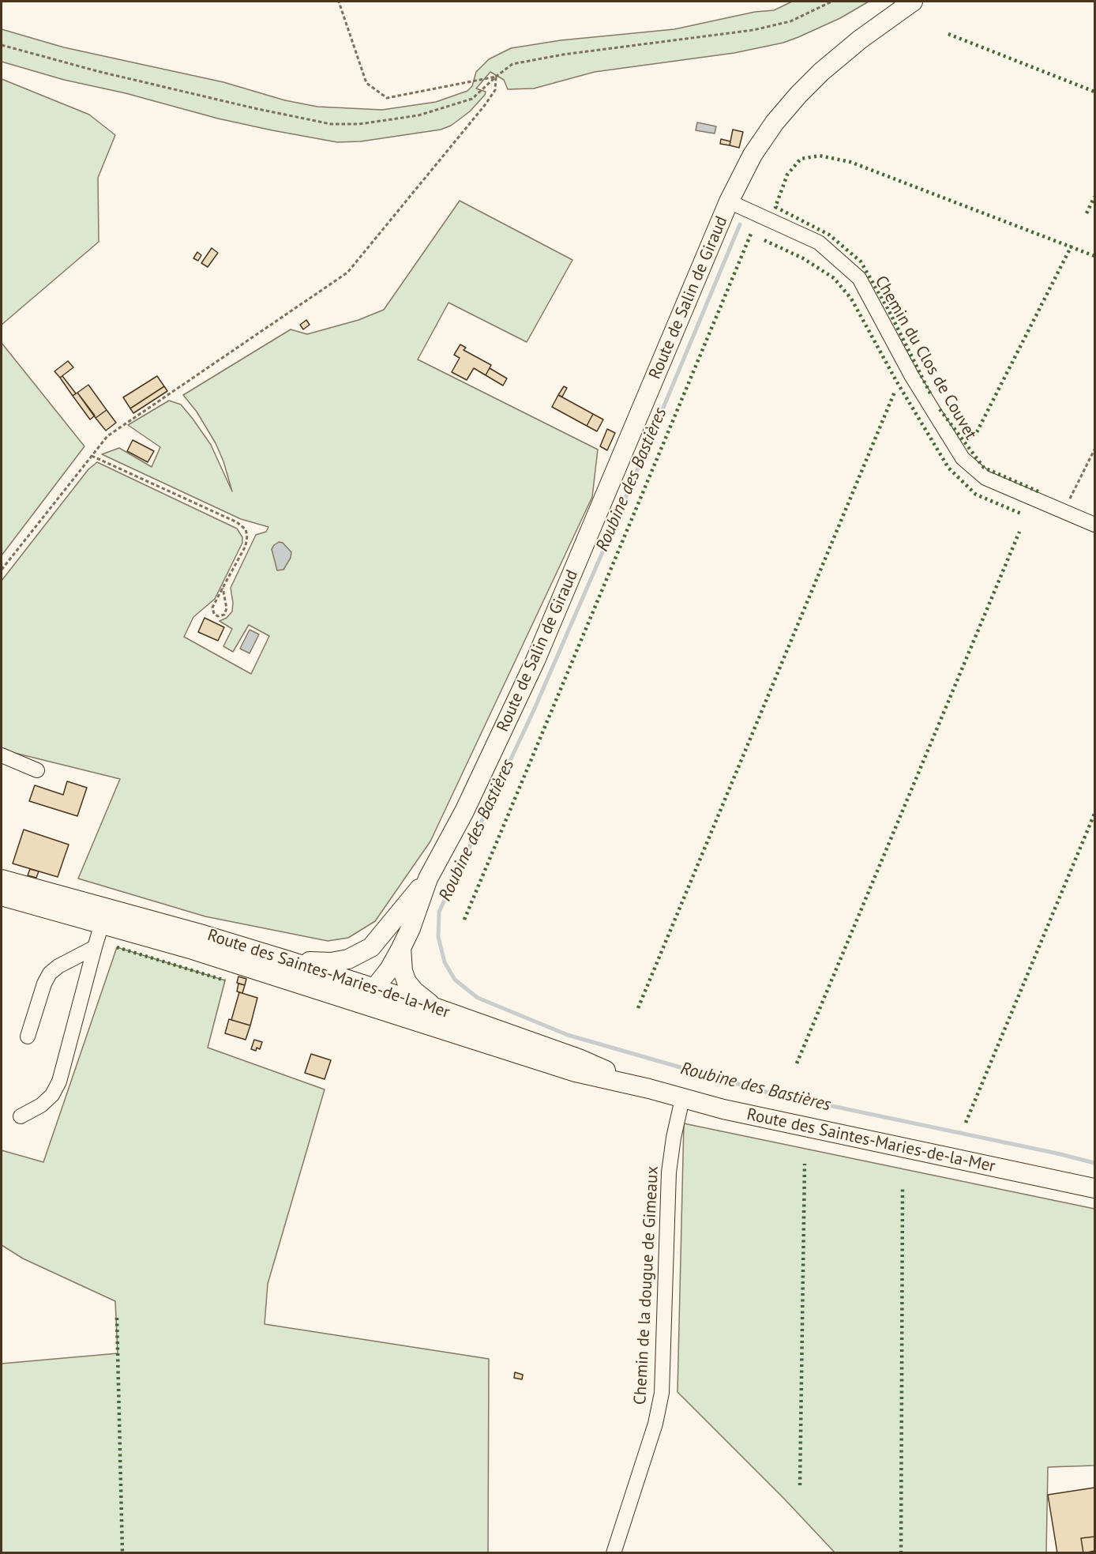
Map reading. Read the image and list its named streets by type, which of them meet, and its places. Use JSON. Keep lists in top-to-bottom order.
{
  "streets": {
    "main road": ["Route de Salin de Giraud", "Route des Saintes-Maries-de-la-Mer"],
    "street": ["Chemin du Clos de Couvet", "Chemin de la dougue de Gimeaux"]
  },
  "crossings": [
    ["Route de Salin de Giraud", "Chemin du Clos de Couvet"],
    ["Route de Salin de Giraud", "Route des Saintes-Maries-de-la-Mer"],
    ["Route des Saintes-Maries-de-la-Mer", "Chemin de la dougue de Gimeaux"]
  ],
  "water": ["Roubine des Bastières"]
}
